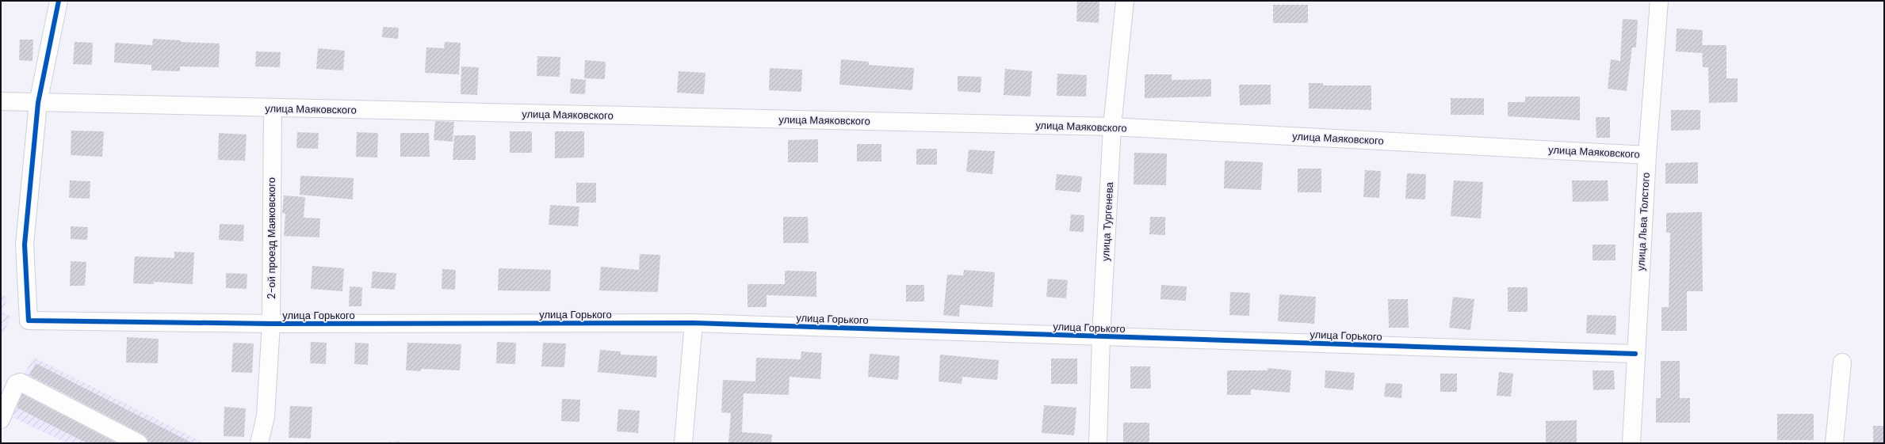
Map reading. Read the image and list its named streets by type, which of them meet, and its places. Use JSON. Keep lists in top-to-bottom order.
{
  "streets": {
    "street": [
      "улица Маяковского",
      "улица Тургенева",
      "улица Льва Толстого",
      "2-ой проезд Маяковского",
      "улица Горького"
    ]
  },
  "crossings": [
    ["улица Маяковского", "улица Тургенева"],
    ["улица Маяковского", "улица Льва Толстого"],
    ["улица Маяковского", "2-ой проезд Маяковского"],
    ["улица Маяковского", "улица Горького"],
    ["улица Тургенева", "улица Горького"],
    ["улица Льва Толстого", "улица Горького"],
    ["2-ой проезд Маяковского", "улица Горького"]
  ]
}
